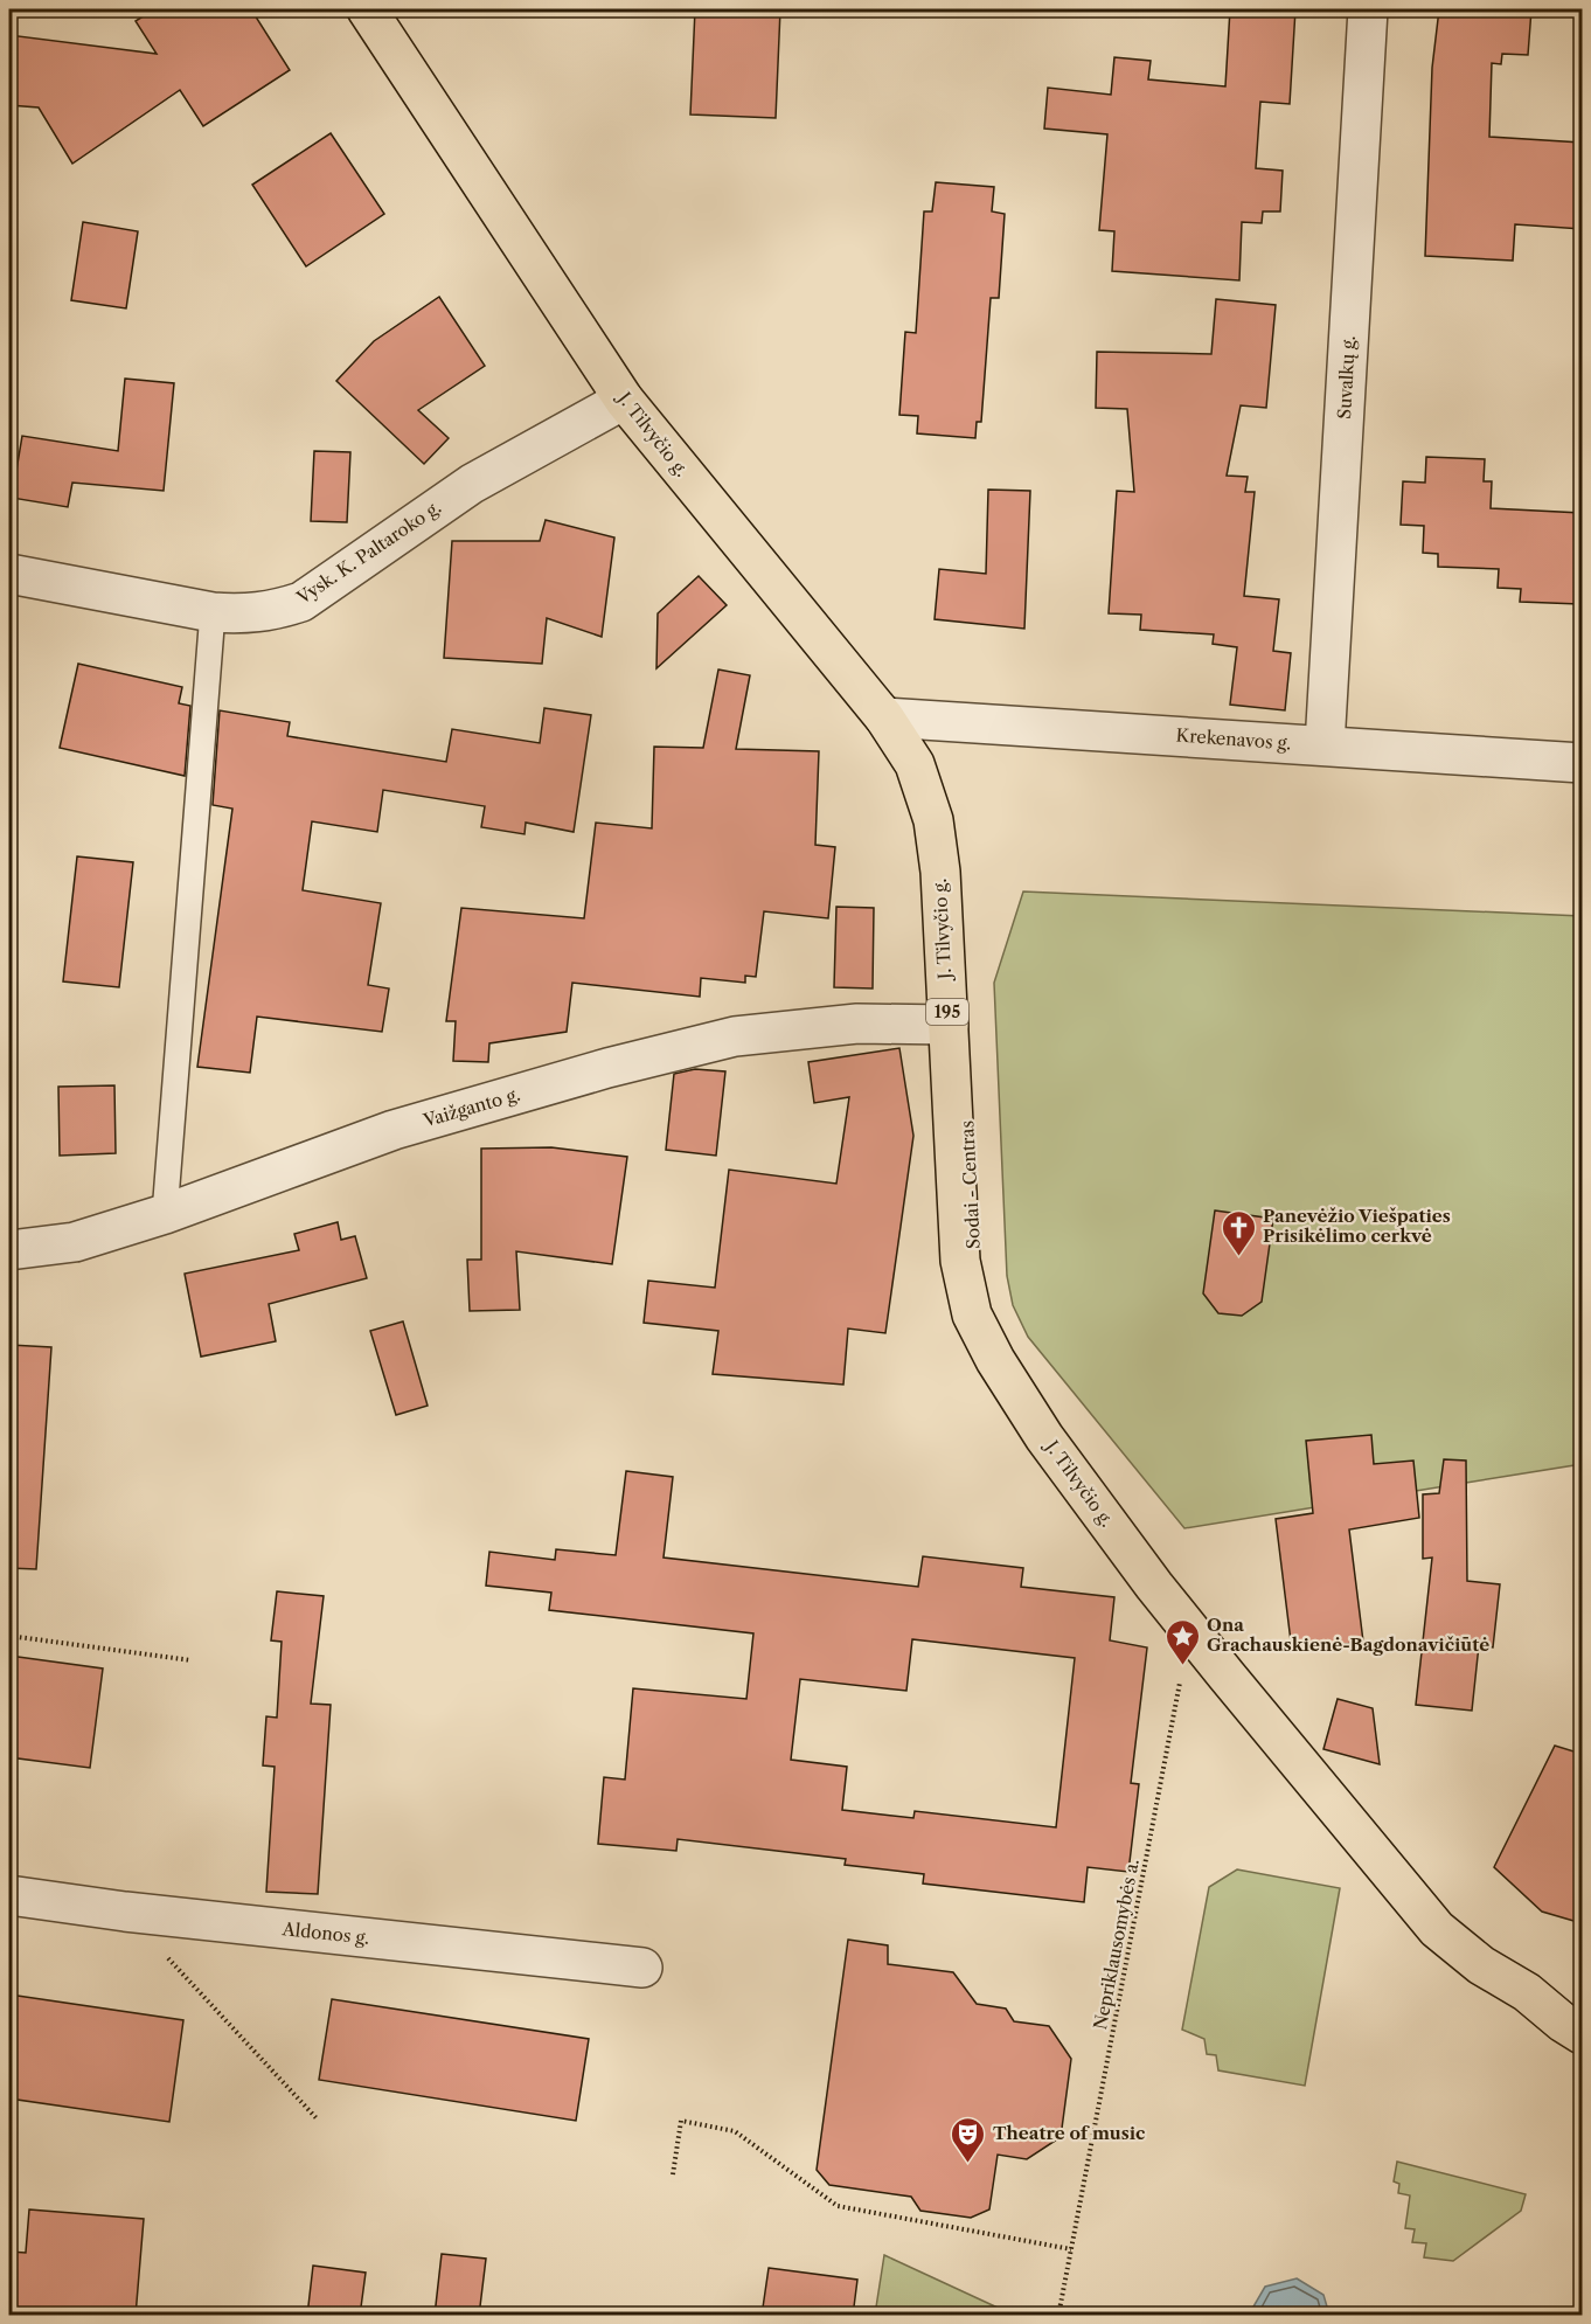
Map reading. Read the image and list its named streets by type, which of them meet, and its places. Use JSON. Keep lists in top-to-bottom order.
{
  "streets": {
    "main road": ["J. Tilvyčio g.", "195"],
    "street": [
      "Suvalkų g.",
      "Vysk. K. Paltaroko g.",
      "Krekenavos g.",
      "Vaižganto g.",
      "Aldonos g."
    ],
    "path": ["Nepriklausomybės a."]
  },
  "crossings": [
    ["Suvalkų g.", "Krekenavos g."],
    ["J. Tilvyčio g.", "Vysk. K. Paltaroko g."],
    ["J. Tilvyčio g.", "Krekenavos g."],
    ["J. Tilvyčio g.", "195"],
    ["J. Tilvyčio g.", "Vaižganto g."]
  ],
  "places": {
    "church": ["Panevėžio Viešpaties Prisikėlimo cerkvė"],
    "place": ["Ona Grachauskienė-Bagdonavičiūtė"],
    "theatre": ["Theatre of music"]
  }
}
